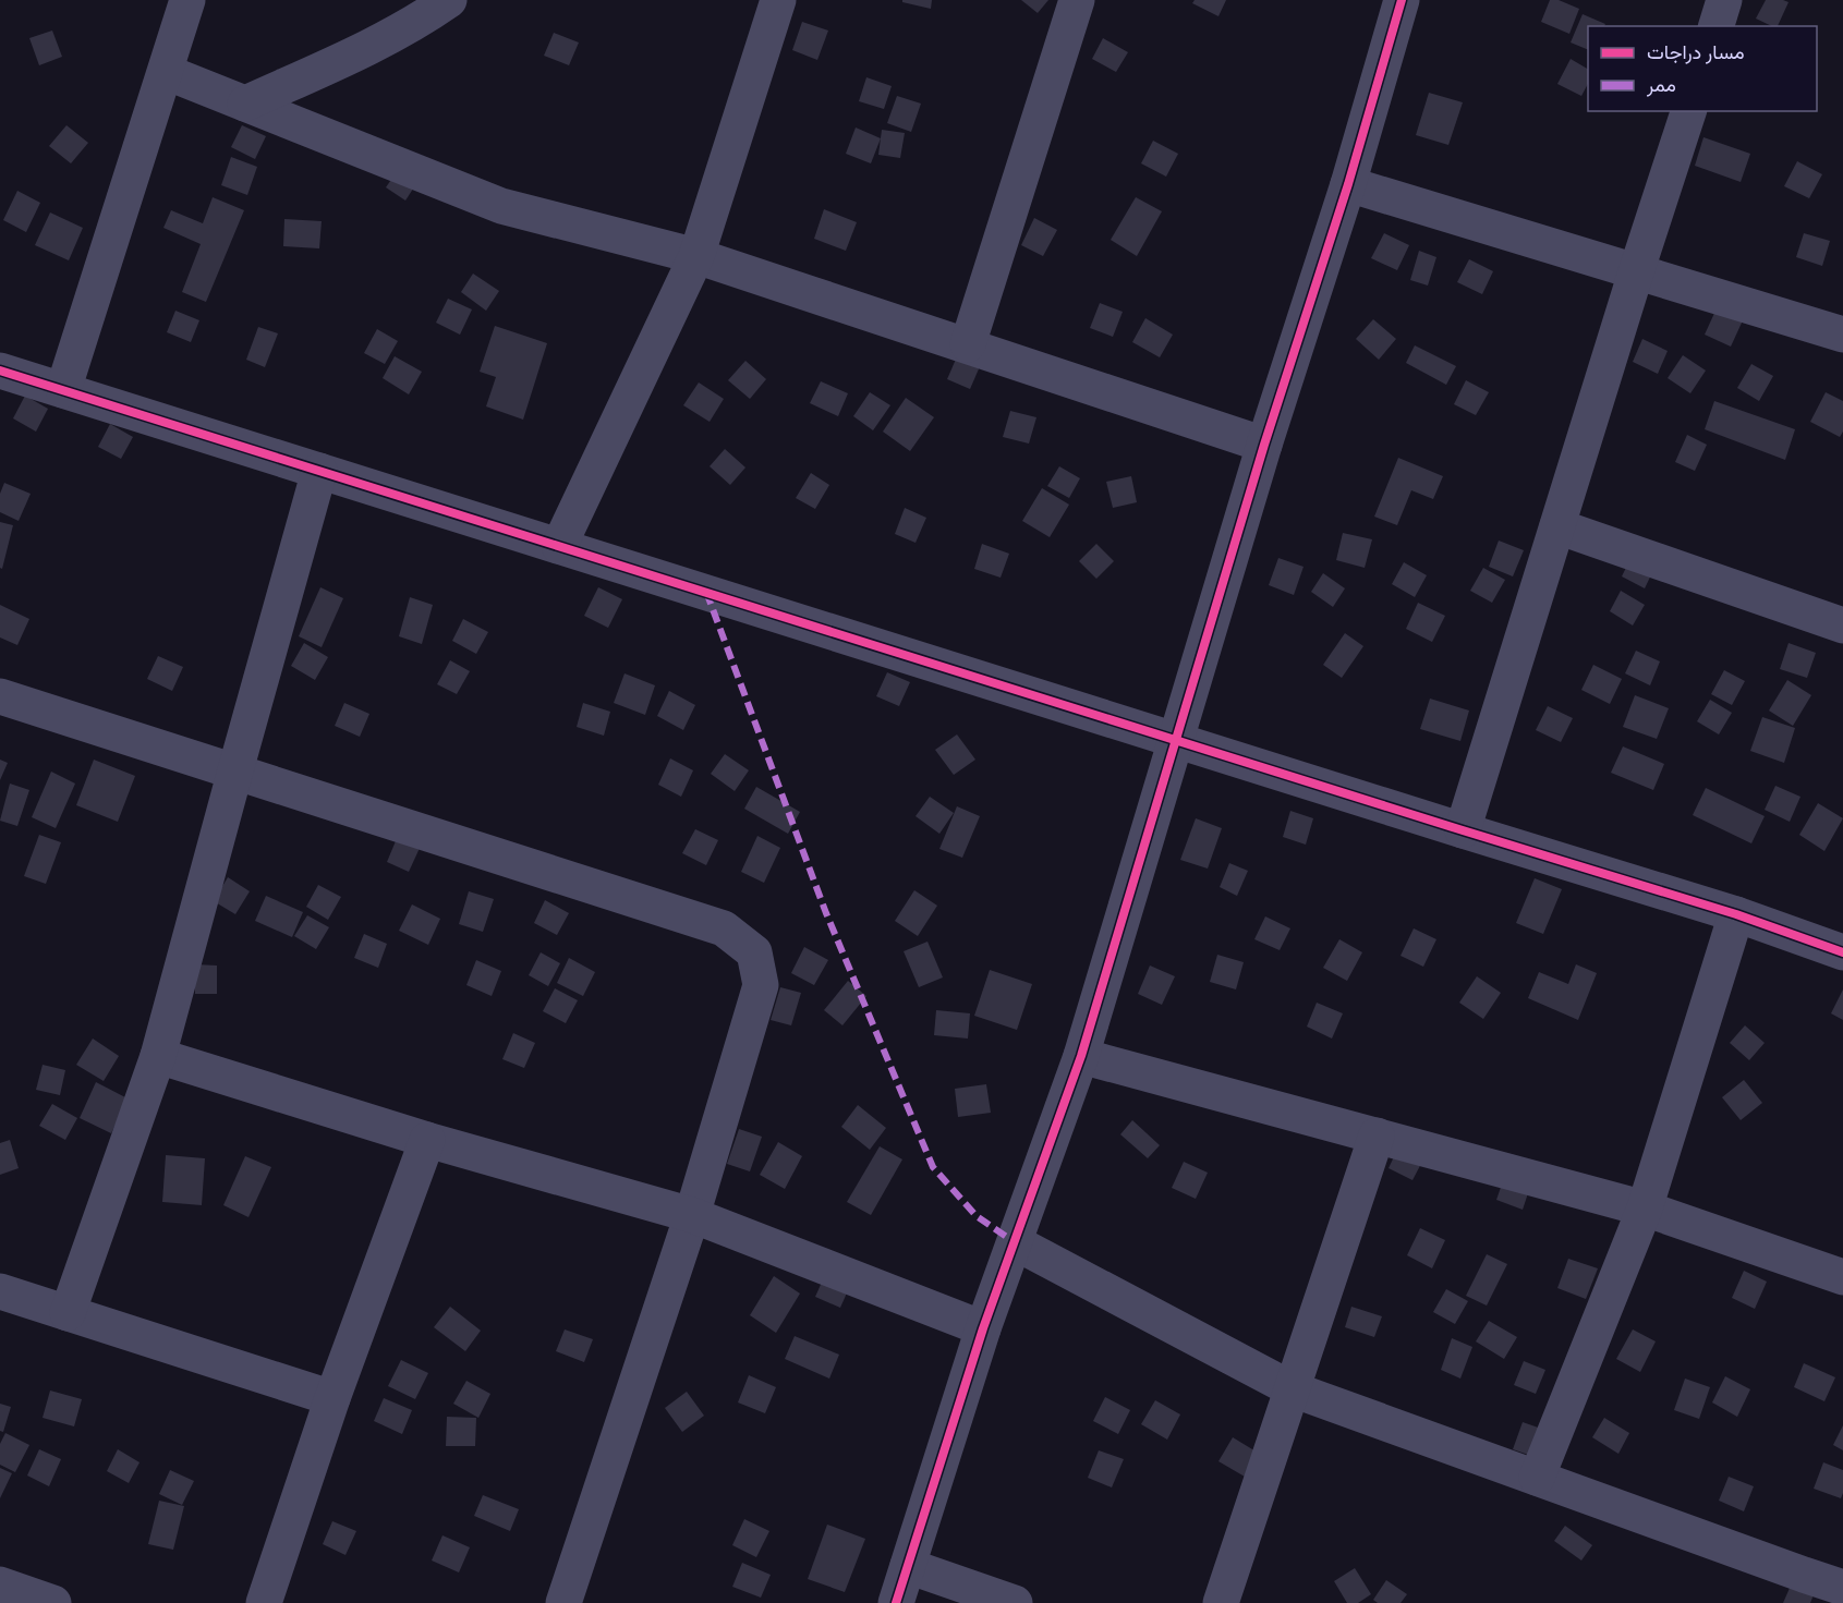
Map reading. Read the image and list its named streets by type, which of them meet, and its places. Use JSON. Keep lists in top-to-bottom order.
{
  "legend": ["مسار دراجات", "ممر"]
}
